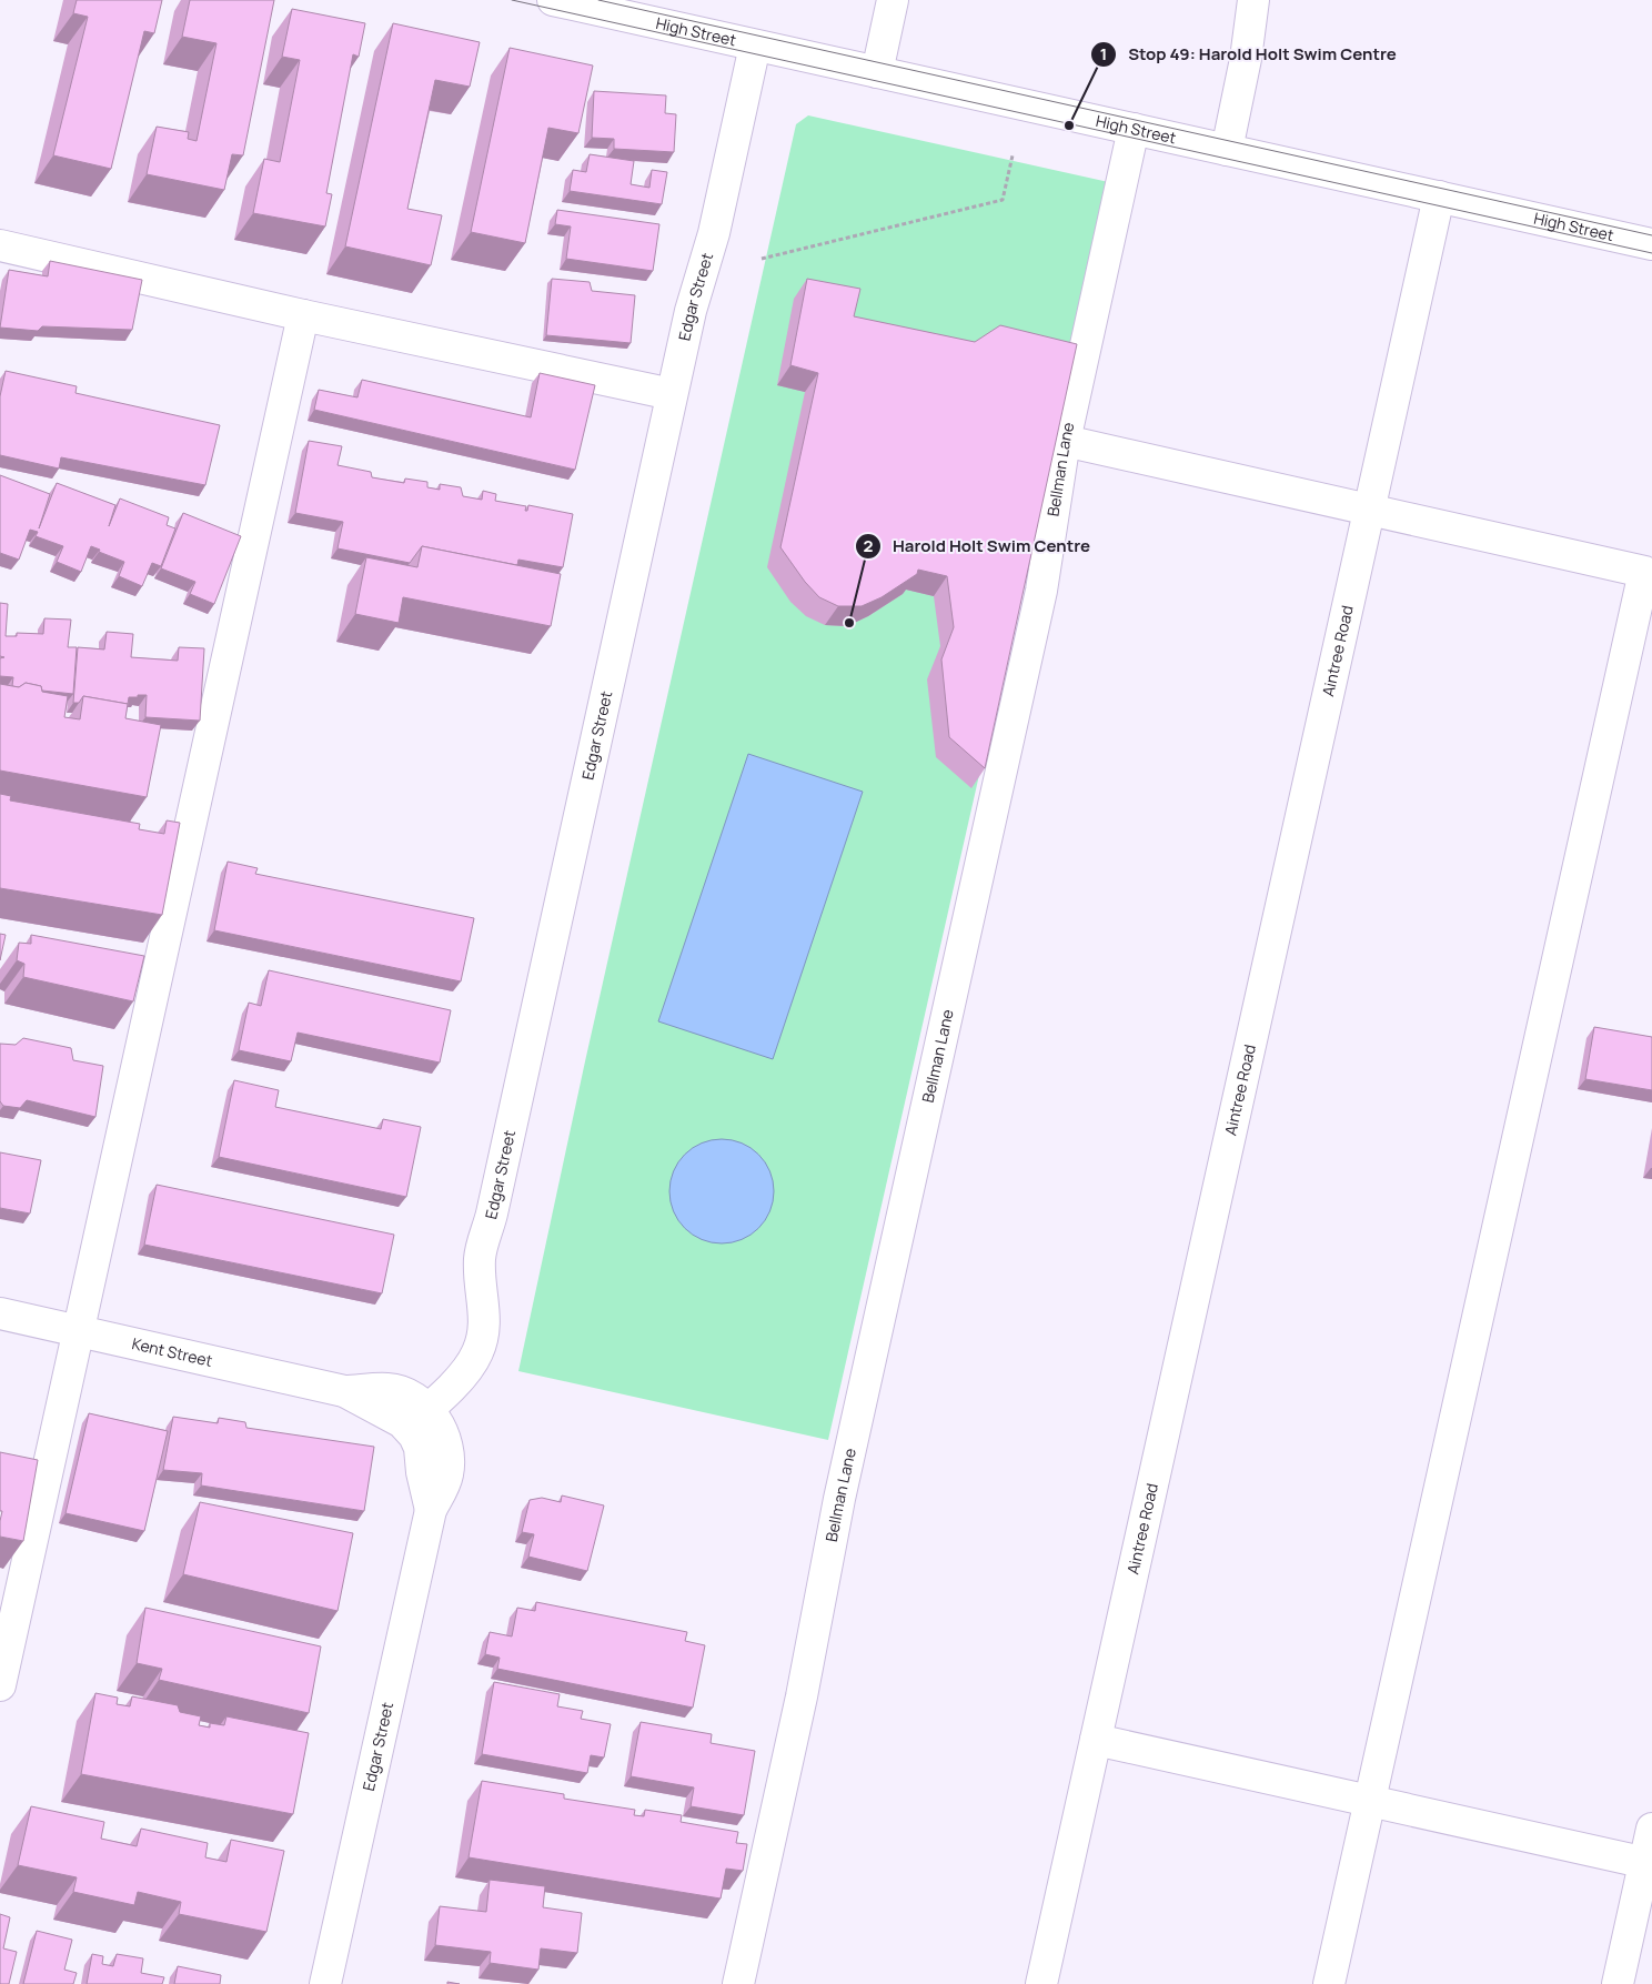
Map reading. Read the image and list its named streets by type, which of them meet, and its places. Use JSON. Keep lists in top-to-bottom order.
{
  "streets": {
    "street": [
      "High Street",
      "Edgar Street",
      "Bellman Lane",
      "Aintree Road",
      "Kent Street"
    ]
  },
  "crossings": [
    ["High Street", "Edgar Street"],
    ["High Street", "Bellman Lane"],
    ["High Street", "Aintree Road"],
    ["Edgar Street", "Kent Street"]
  ],
  "places": ["Stop 49: Harold Holt Swim Centre", "Harold Holt Swim Centre"]
}
